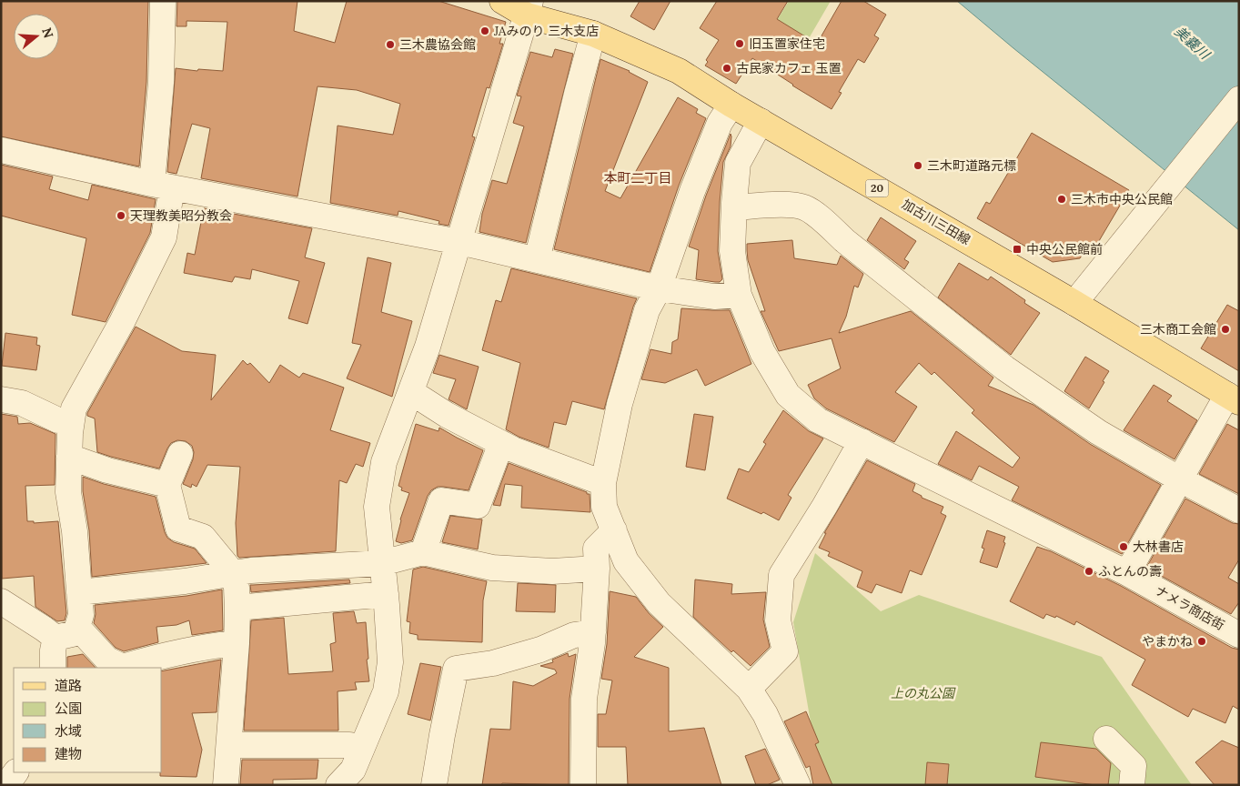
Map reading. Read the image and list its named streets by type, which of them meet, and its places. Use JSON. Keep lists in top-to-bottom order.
{
  "streets": {
    "main road": ["20", "加古川三田線"],
    "street": ["ナメラ商店街"]
  },
  "crossings": [
    ["加古川三田線", "ナメラ商店街"]
  ],
  "districts": ["本町二丁目"],
  "water": ["美嚢川"],
  "parks": ["上の丸公園"],
  "places": {
    "other": [
      "JAみのり 三木支店",
      "旧玉置家住宅",
      "三木農協会館",
      "古民家カフェ 玉置",
      "三木町道路元標",
      "三木市中央公民館",
      "天理教美昭分教会",
      "三木商工会館",
      "大林書店",
      "ふとんの壽",
      "やまかね"
    ],
    "transit": ["中央公民館前"]
  },
  "legend": [
    "道路",
    "公園",
    "水域",
    "建物"
  ],
  "north": "right"
}
